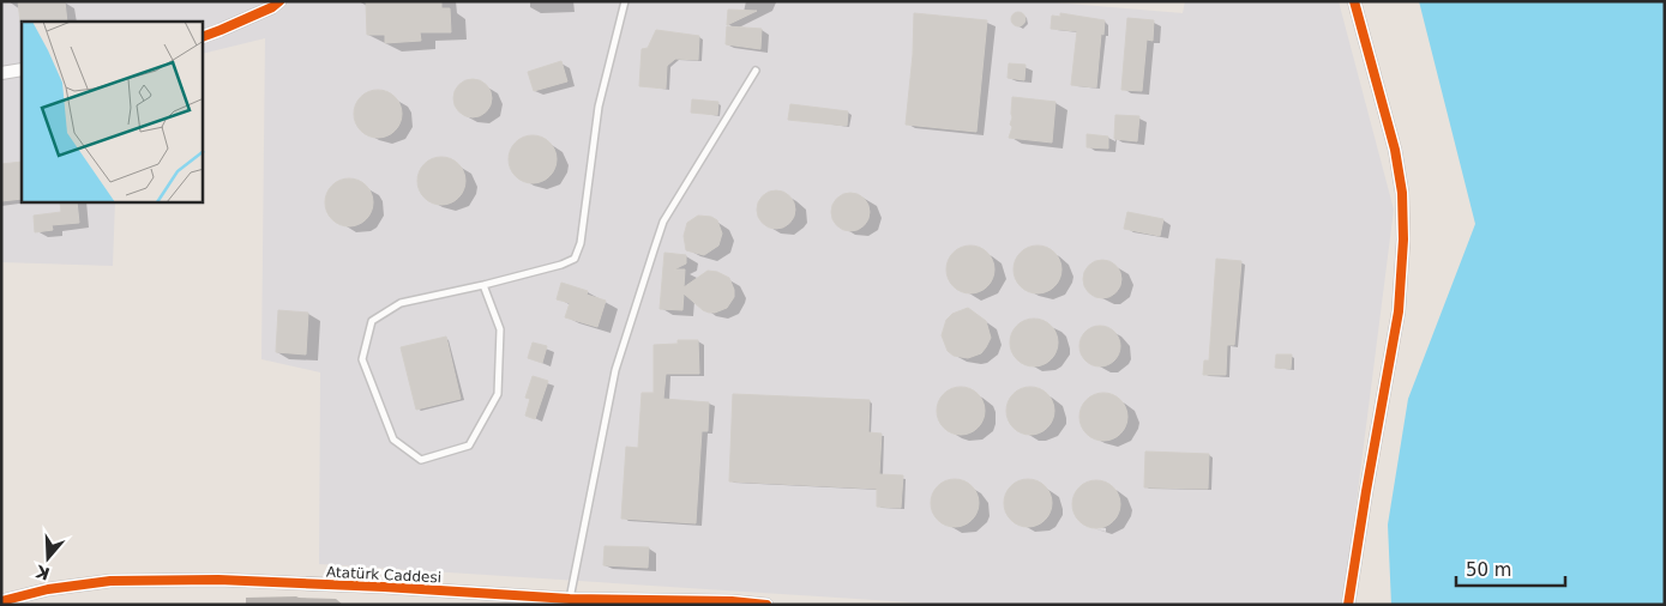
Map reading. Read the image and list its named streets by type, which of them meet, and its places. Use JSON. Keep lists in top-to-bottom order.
{
  "streets": {
    "street": ["Atatürk Caddesi"]
  },
  "scale_bar": "50 m",
  "north": "bottom"
}
